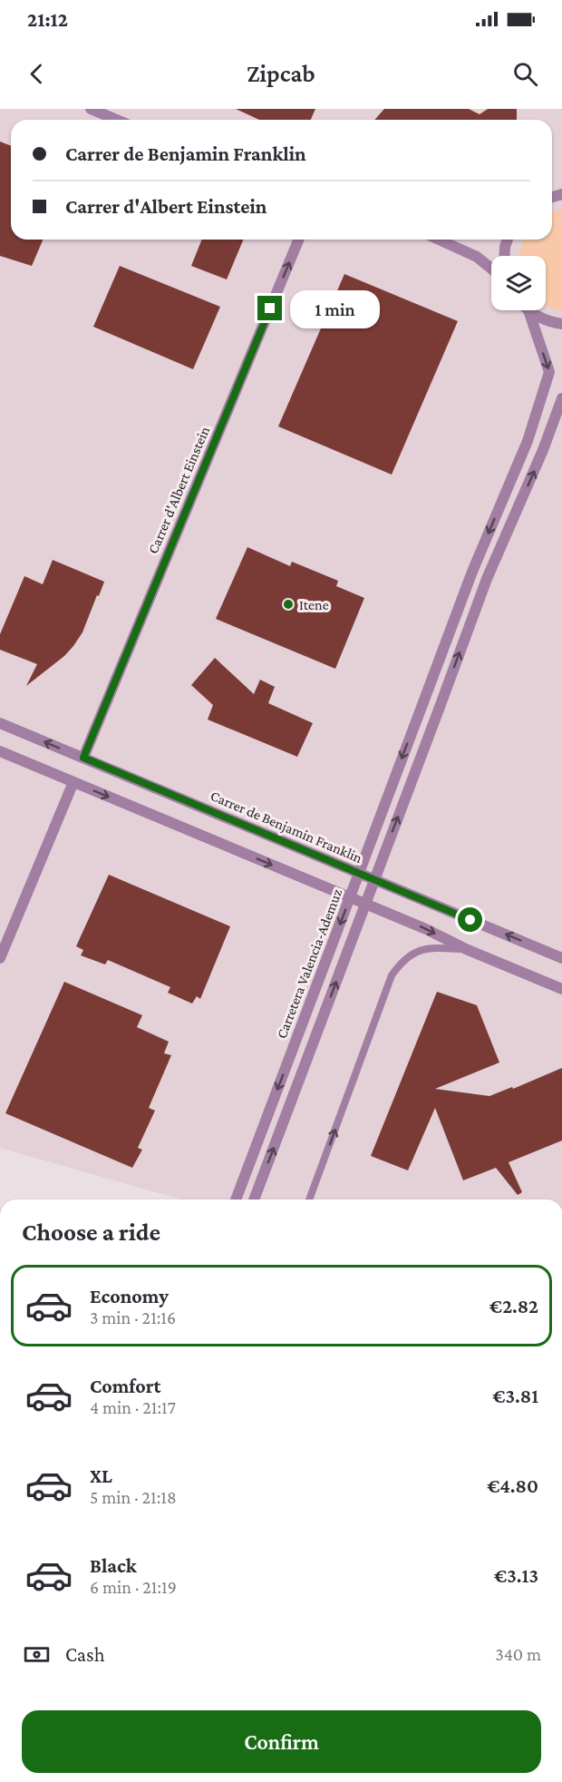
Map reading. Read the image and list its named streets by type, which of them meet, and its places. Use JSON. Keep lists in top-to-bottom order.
{
  "streets": {
    "street": ["Carrer d'Albert Einstein", "Carrer de Benjamin Franklin", "Carretera Valencia-Ademuz"]
  },
  "crossings": [
    ["Carrer d'Albert Einstein", "Carrer de Benjamin Franklin"]
  ],
  "one_way": ["Carrer d'Albert Einstein"],
  "places": ["Itene"],
  "page": {
    "status": "21:12",
    "header": "Zipcab",
    "banner": ["Carrer de Benjamin Franklin", "Carrer d'Albert Einstein"],
    "bubble": "1 min",
    "heading": "Choose a ride",
    "list": [
      {
        "name": "Economy",
        "note": "3 min · 21:16",
        "value": "€2.82"
      },
      {
        "name": "Comfort",
        "note": "4 min · 21:17",
        "value": "€3.81"
      },
      {
        "name": "XL",
        "note": "5 min · 21:18",
        "value": "€4.80"
      },
      {
        "name": "Black",
        "note": "6 min · 21:19",
        "value": "€3.13"
      }
    ],
    "pay": ["Cash", "340 m"],
    "buttons": "Confirm"
  }
}
